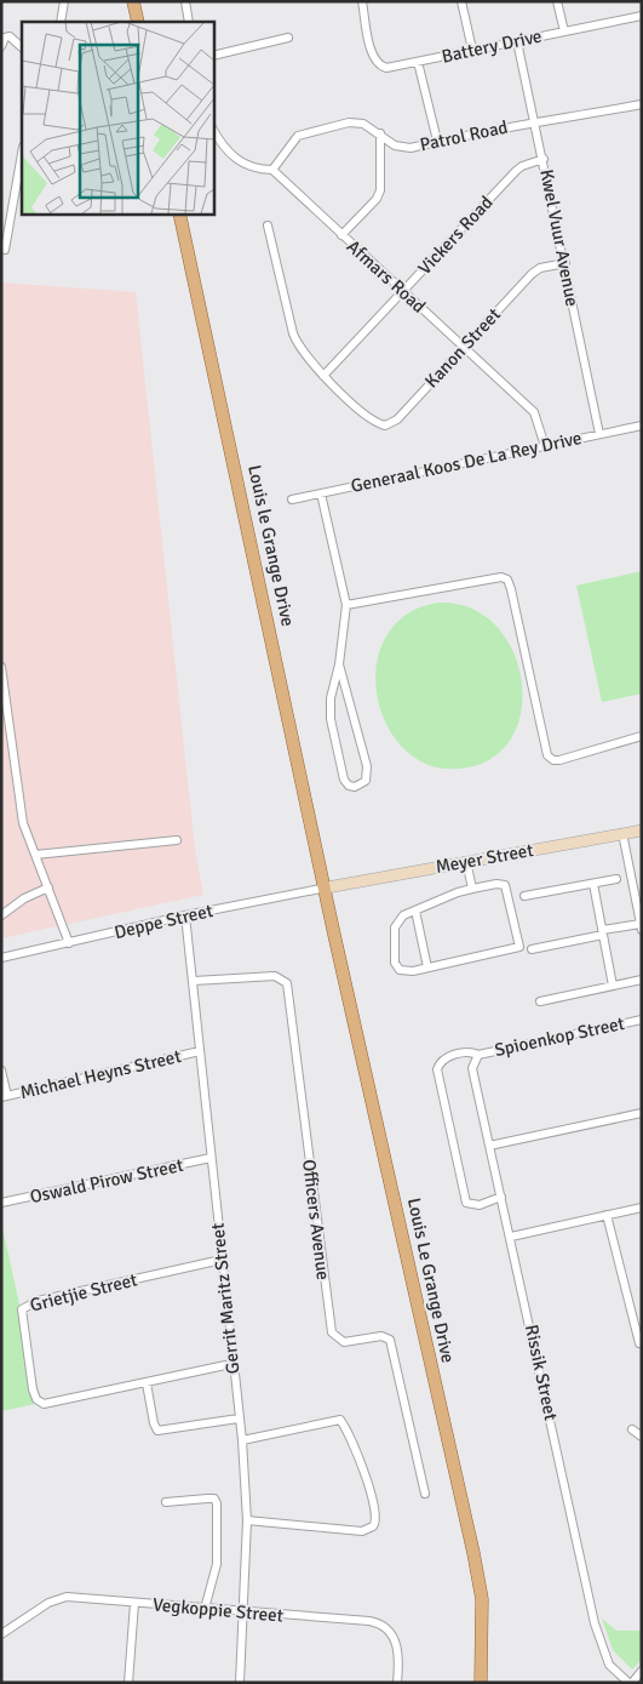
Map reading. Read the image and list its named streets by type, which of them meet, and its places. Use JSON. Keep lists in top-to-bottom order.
{
  "streets": {
    "main road": ["Louis le Grange Drive", "Louis Le Grange Drive"],
    "street": [
      "Battery Drive",
      "Patrol Road",
      "Vickers Road",
      "Kwel Vuur Avenue",
      "Afmars Road",
      "Kanon Street",
      "Generaal Koos De La Rey Drive",
      "Meyer Street",
      "Deppe Street",
      "Spioenkop Street",
      "Michael Heyns Street",
      "Oswald Pirow Street",
      "Officers Avenue",
      "Grietjie Street",
      "Gerrit Maritz Street",
      "Rissik Street",
      "Vegkoppie Street"
    ]
  },
  "crossings": [
    ["Battery Drive", "Kwel Vuur Avenue"],
    ["Patrol Road", "Kwel Vuur Avenue"],
    ["Patrol Road", "Afmars Road"],
    ["Vickers Road", "Kwel Vuur Avenue"],
    ["Vickers Road", "Afmars Road"],
    ["Vickers Road", "Kanon Street"],
    ["Kwel Vuur Avenue", "Kanon Street"],
    ["Kwel Vuur Avenue", "Generaal Koos De La Rey Drive"],
    ["Afmars Road", "Kanon Street"],
    ["Afmars Road", "Generaal Koos De La Rey Drive"],
    ["Louis le Grange Drive", "Meyer Street"],
    ["Louis le Grange Drive", "Deppe Street"],
    ["Louis le Grange Drive", "Louis Le Grange Drive"],
    ["Meyer Street", "Deppe Street"],
    ["Meyer Street", "Louis Le Grange Drive"],
    ["Deppe Street", "Louis Le Grange Drive"],
    ["Deppe Street", "Gerrit Maritz Street"],
    ["Spioenkop Street", "Rissik Street"],
    ["Michael Heyns Street", "Gerrit Maritz Street"],
    ["Oswald Pirow Street", "Gerrit Maritz Street"],
    ["Officers Avenue", "Gerrit Maritz Street"],
    ["Grietjie Street", "Gerrit Maritz Street"],
    ["Gerrit Maritz Street", "Vegkoppie Street"]
  ]
}
